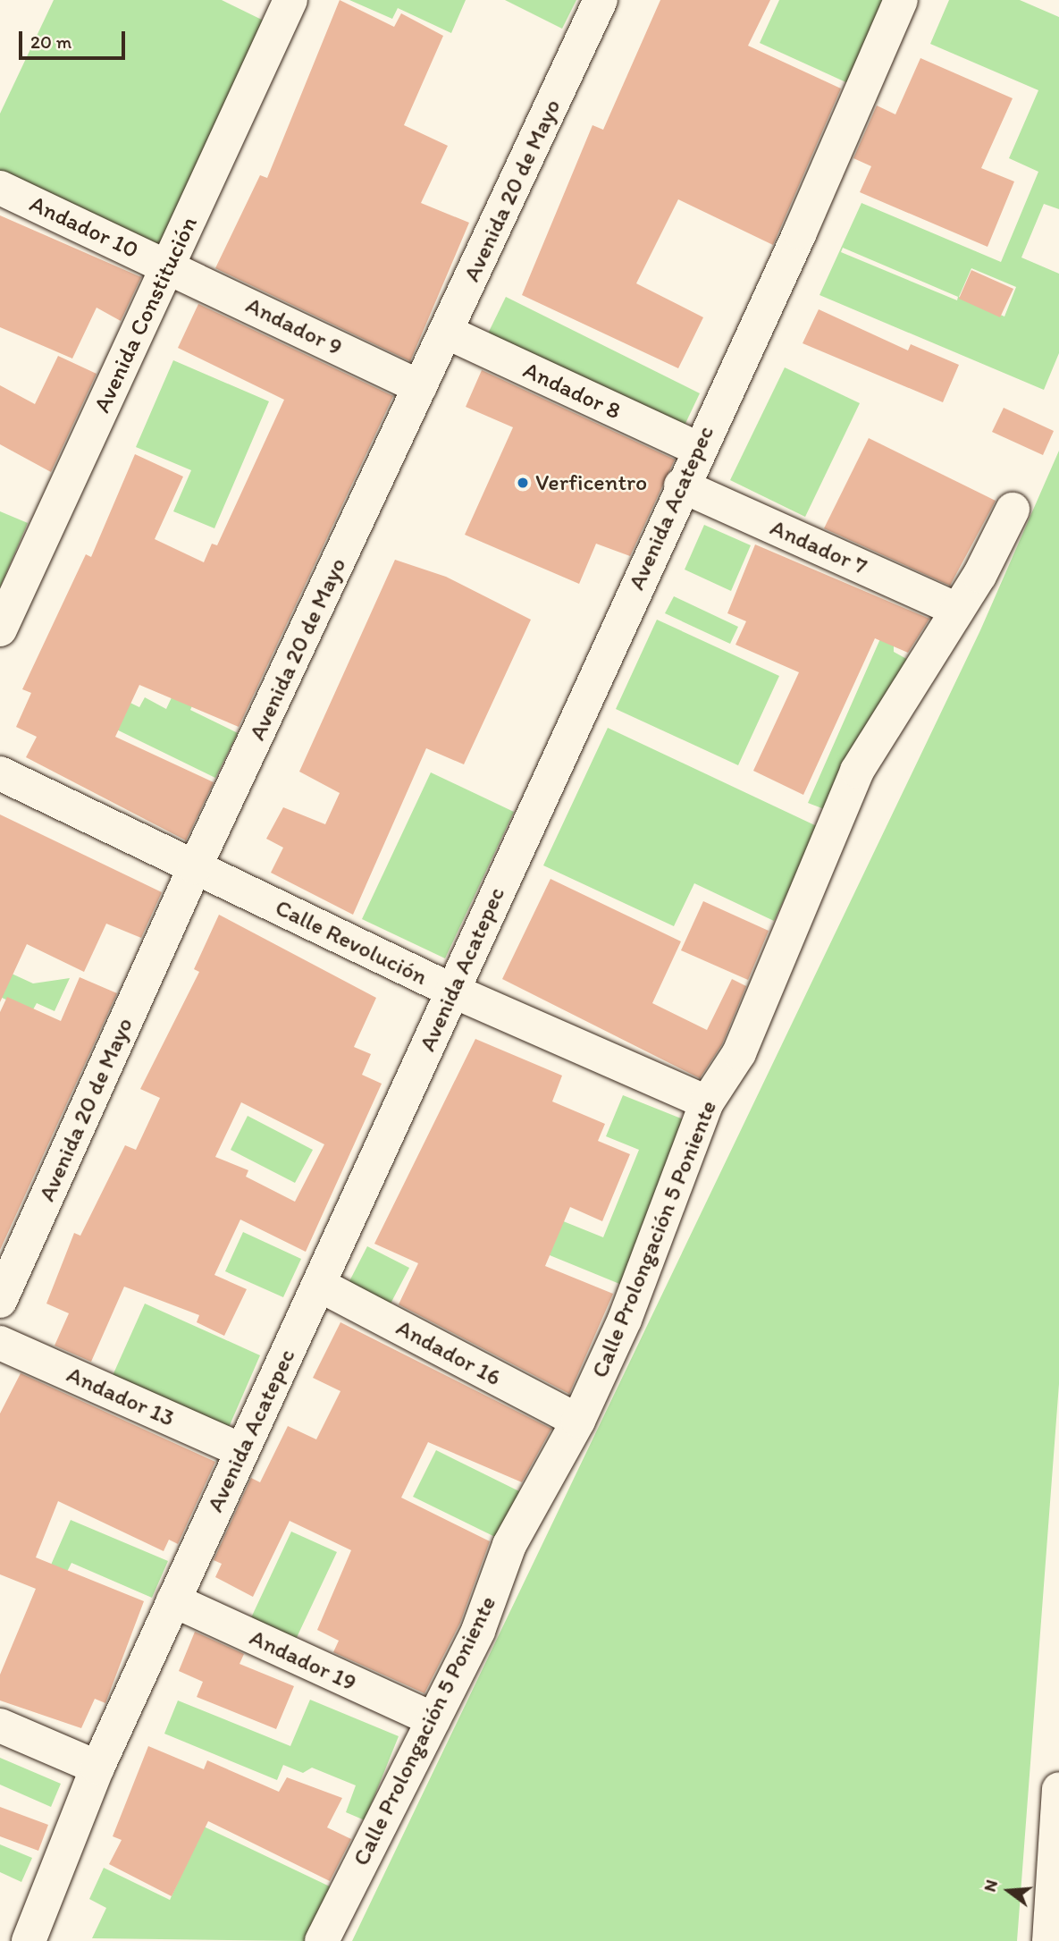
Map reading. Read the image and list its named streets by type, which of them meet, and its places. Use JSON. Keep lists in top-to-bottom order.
{
  "streets": {
    "street": [
      "Avenida 20 de Mayo",
      "Andador 10",
      "Avenida Constitución",
      "Andador 9",
      "Andador 8",
      "Avenida Acatepec",
      "Andador 7",
      "Calle Revolución",
      "Calle Prolongación 5 Poniente",
      "Andador 16",
      "Andador 13",
      "Andador 19"
    ]
  },
  "crossings": [
    ["Avenida 20 de Mayo", "Andador 9"],
    ["Avenida 20 de Mayo", "Andador 8"],
    ["Avenida 20 de Mayo", "Calle Revolución"],
    ["Andador 10", "Avenida Constitución"],
    ["Andador 10", "Andador 9"],
    ["Avenida Constitución", "Andador 9"],
    ["Andador 8", "Avenida Acatepec"],
    ["Avenida Acatepec", "Andador 7"],
    ["Avenida Acatepec", "Calle Revolución"],
    ["Avenida Acatepec", "Andador 16"],
    ["Avenida Acatepec", "Andador 13"],
    ["Avenida Acatepec", "Andador 19"],
    ["Andador 7", "Calle Prolongación 5 Poniente"],
    ["Calle Revolución", "Calle Prolongación 5 Poniente"],
    ["Calle Prolongación 5 Poniente", "Andador 16"],
    ["Calle Prolongación 5 Poniente", "Andador 19"]
  ],
  "places": ["Verficentro"],
  "scale_bar": "20 m",
  "north": "left"
}
